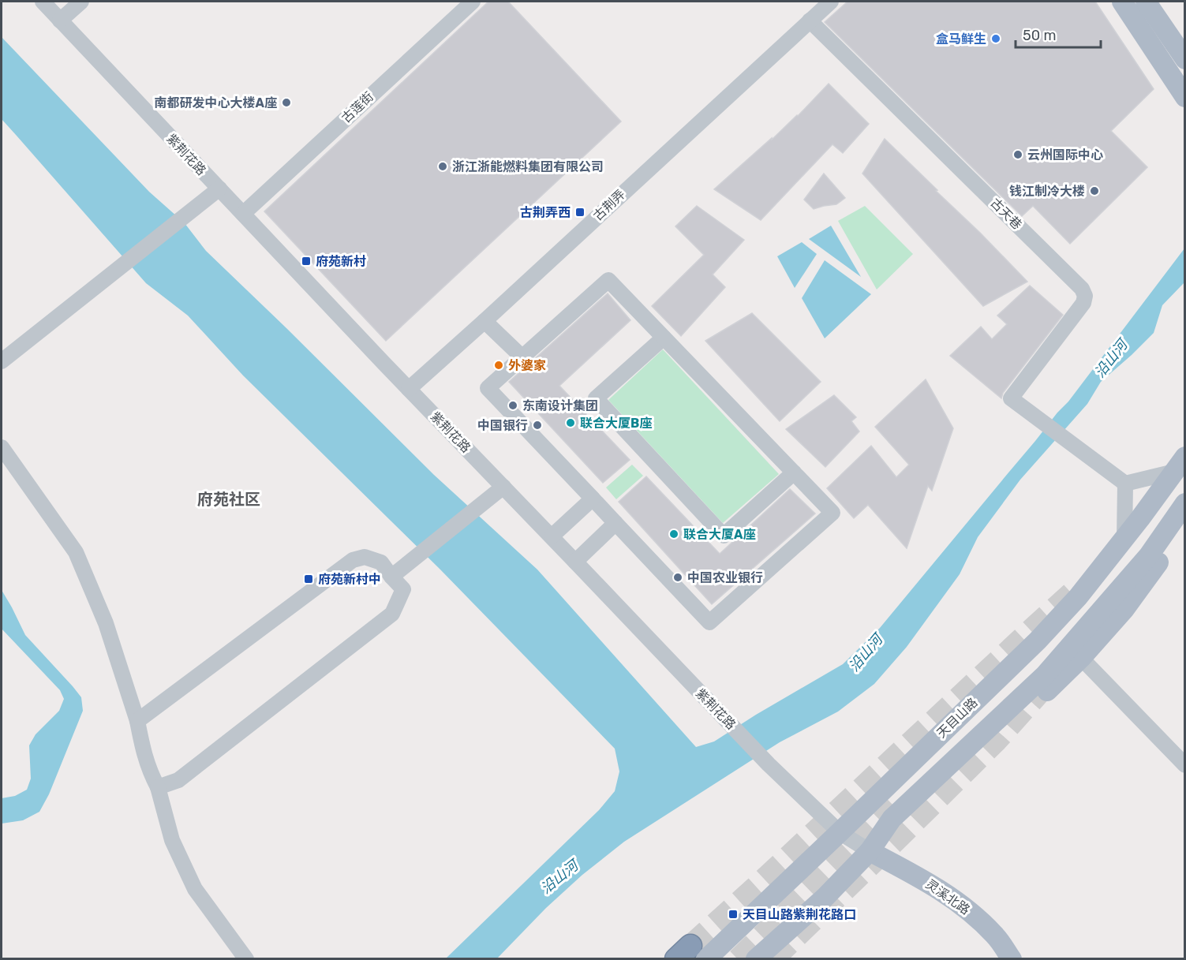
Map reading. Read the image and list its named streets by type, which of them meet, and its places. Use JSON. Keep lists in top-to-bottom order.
{
  "streets": {
    "main road": ["天目山路", "灵溪北路"],
    "street": [
      "古莲街",
      "紫荆花路",
      "古荆弄",
      "古天巷"
    ]
  },
  "crossings": [
    ["古莲街", "紫荆花路"],
    ["紫荆花路", "古荆弄"],
    ["紫荆花路", "天目山路"],
    ["紫荆花路", "灵溪北路"],
    ["古荆弄", "古天巷"]
  ],
  "districts": ["府苑社区"],
  "water": ["沿山河"],
  "places": {
    "other": [
      "盒马鲜生",
      "南都研发中心大楼A座",
      "云州国际中心",
      "浙江浙能燃料集团有限公司",
      "钱江制冷大楼",
      "外婆家",
      "东南设计集团",
      "联合大厦B座",
      "中国银行",
      "联合大厦A座",
      "中国农业银行"
    ],
    "transit": [
      "古荆弄西",
      "府苑新村",
      "府苑新村中",
      "天目山路紫荆花路口"
    ]
  },
  "scale_bar": "50 m"
}
